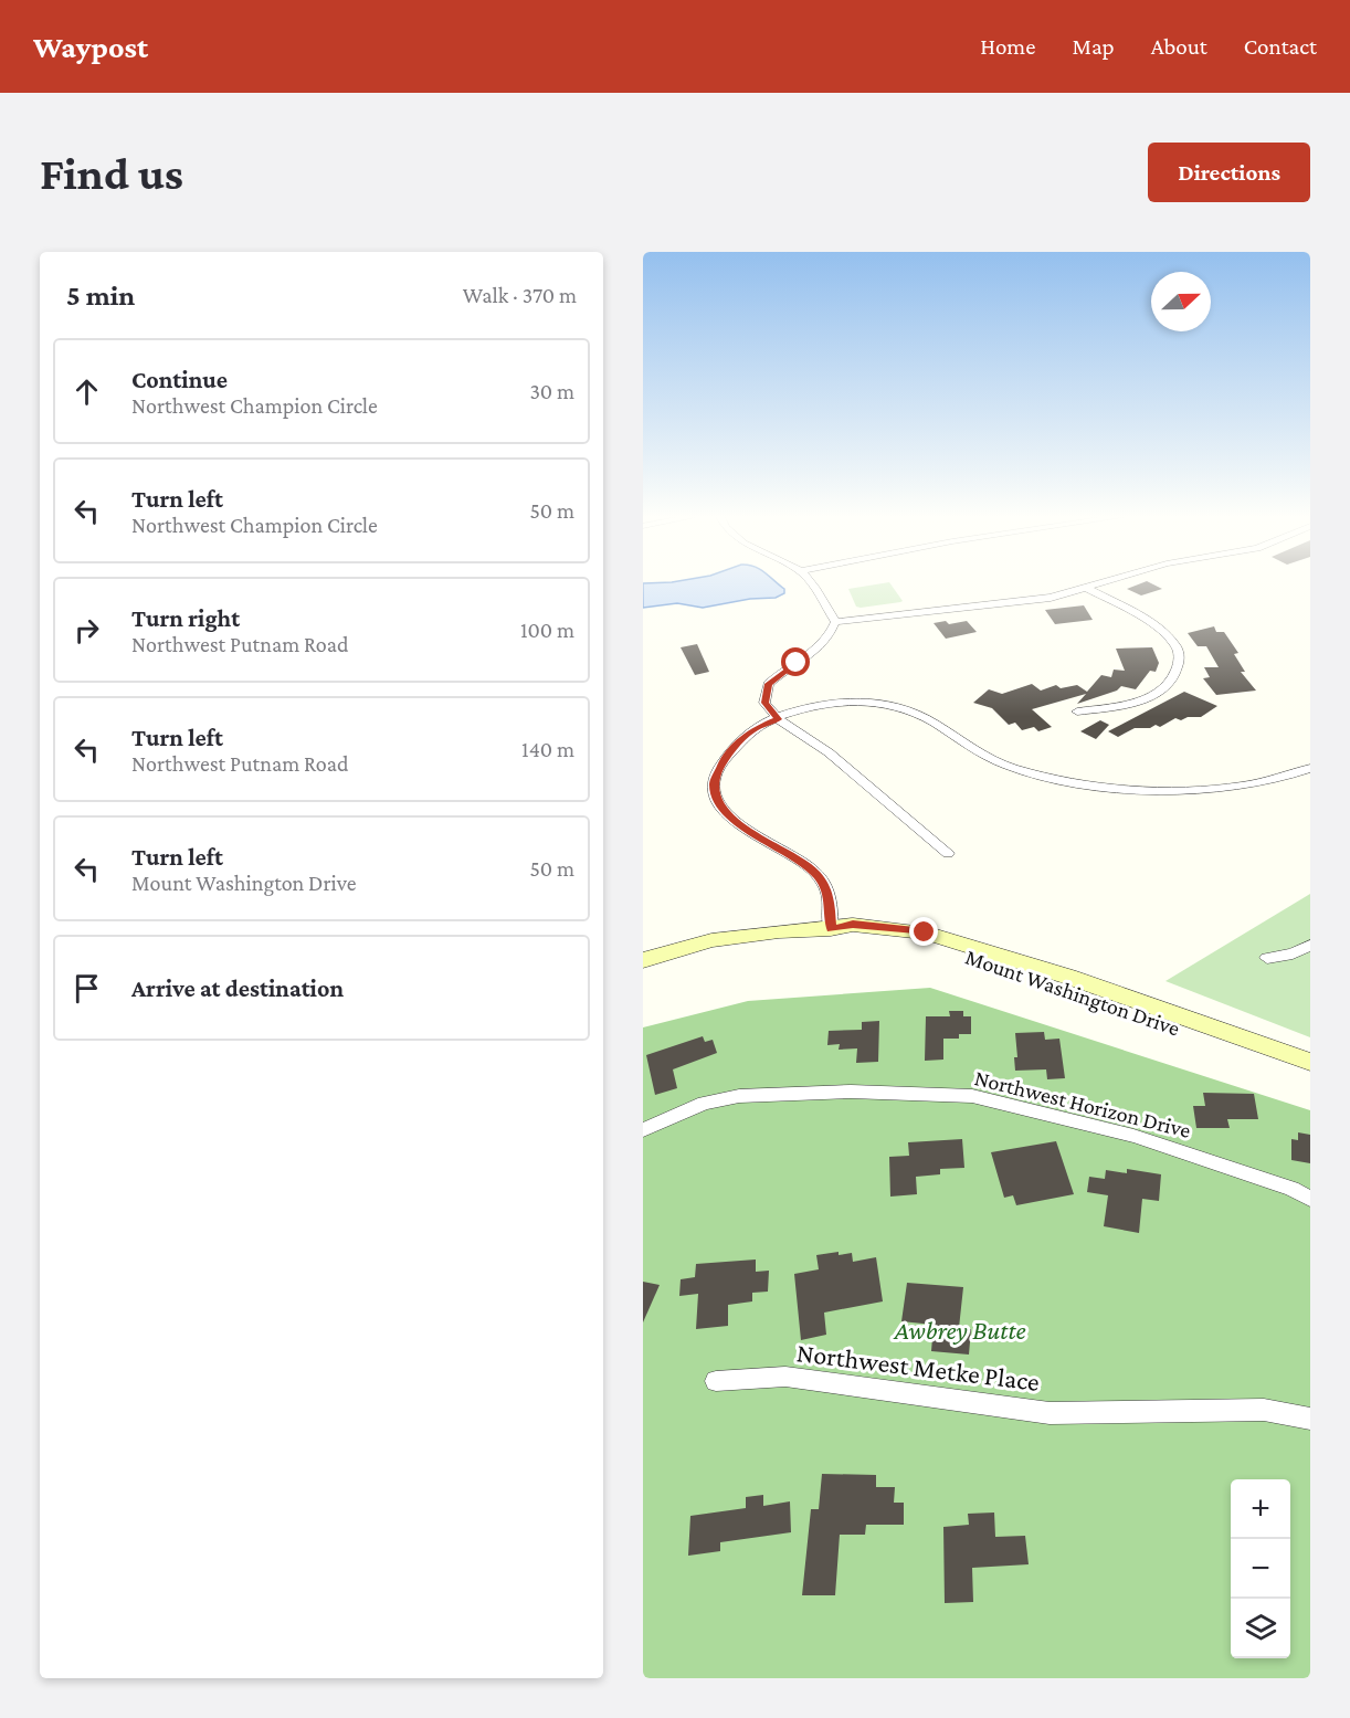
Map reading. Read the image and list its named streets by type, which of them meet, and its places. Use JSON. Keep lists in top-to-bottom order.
{
  "streets": {
    "main road": ["Mount Washington Drive"],
    "street": ["Northwest Horizon Drive", "Northwest Metke Place"]
  },
  "parks": ["Awbrey Butte"],
  "north": "right",
  "page": {
    "header": "Waypost",
    "nav": [
      "Home",
      "Map",
      "About",
      "Contact"
    ],
    "buttons": "Directions",
    "title": "Find us",
    "heading": ["5 min", "Walk · 370 m"],
    "list": [
      ["Continue", "Northwest Champion Circle", "30 m"],
      ["Turn left", "Northwest Champion Circle", "50 m"],
      ["Turn right", "Northwest Putnam Road", "100 m"],
      ["Turn left", "Northwest Putnam Road", "140 m"],
      ["Turn left", "Mount Washington Drive", "50 m"],
      "Arrive at destination"
    ],
    "map_buttons": ["+", "−"]
  }
}
